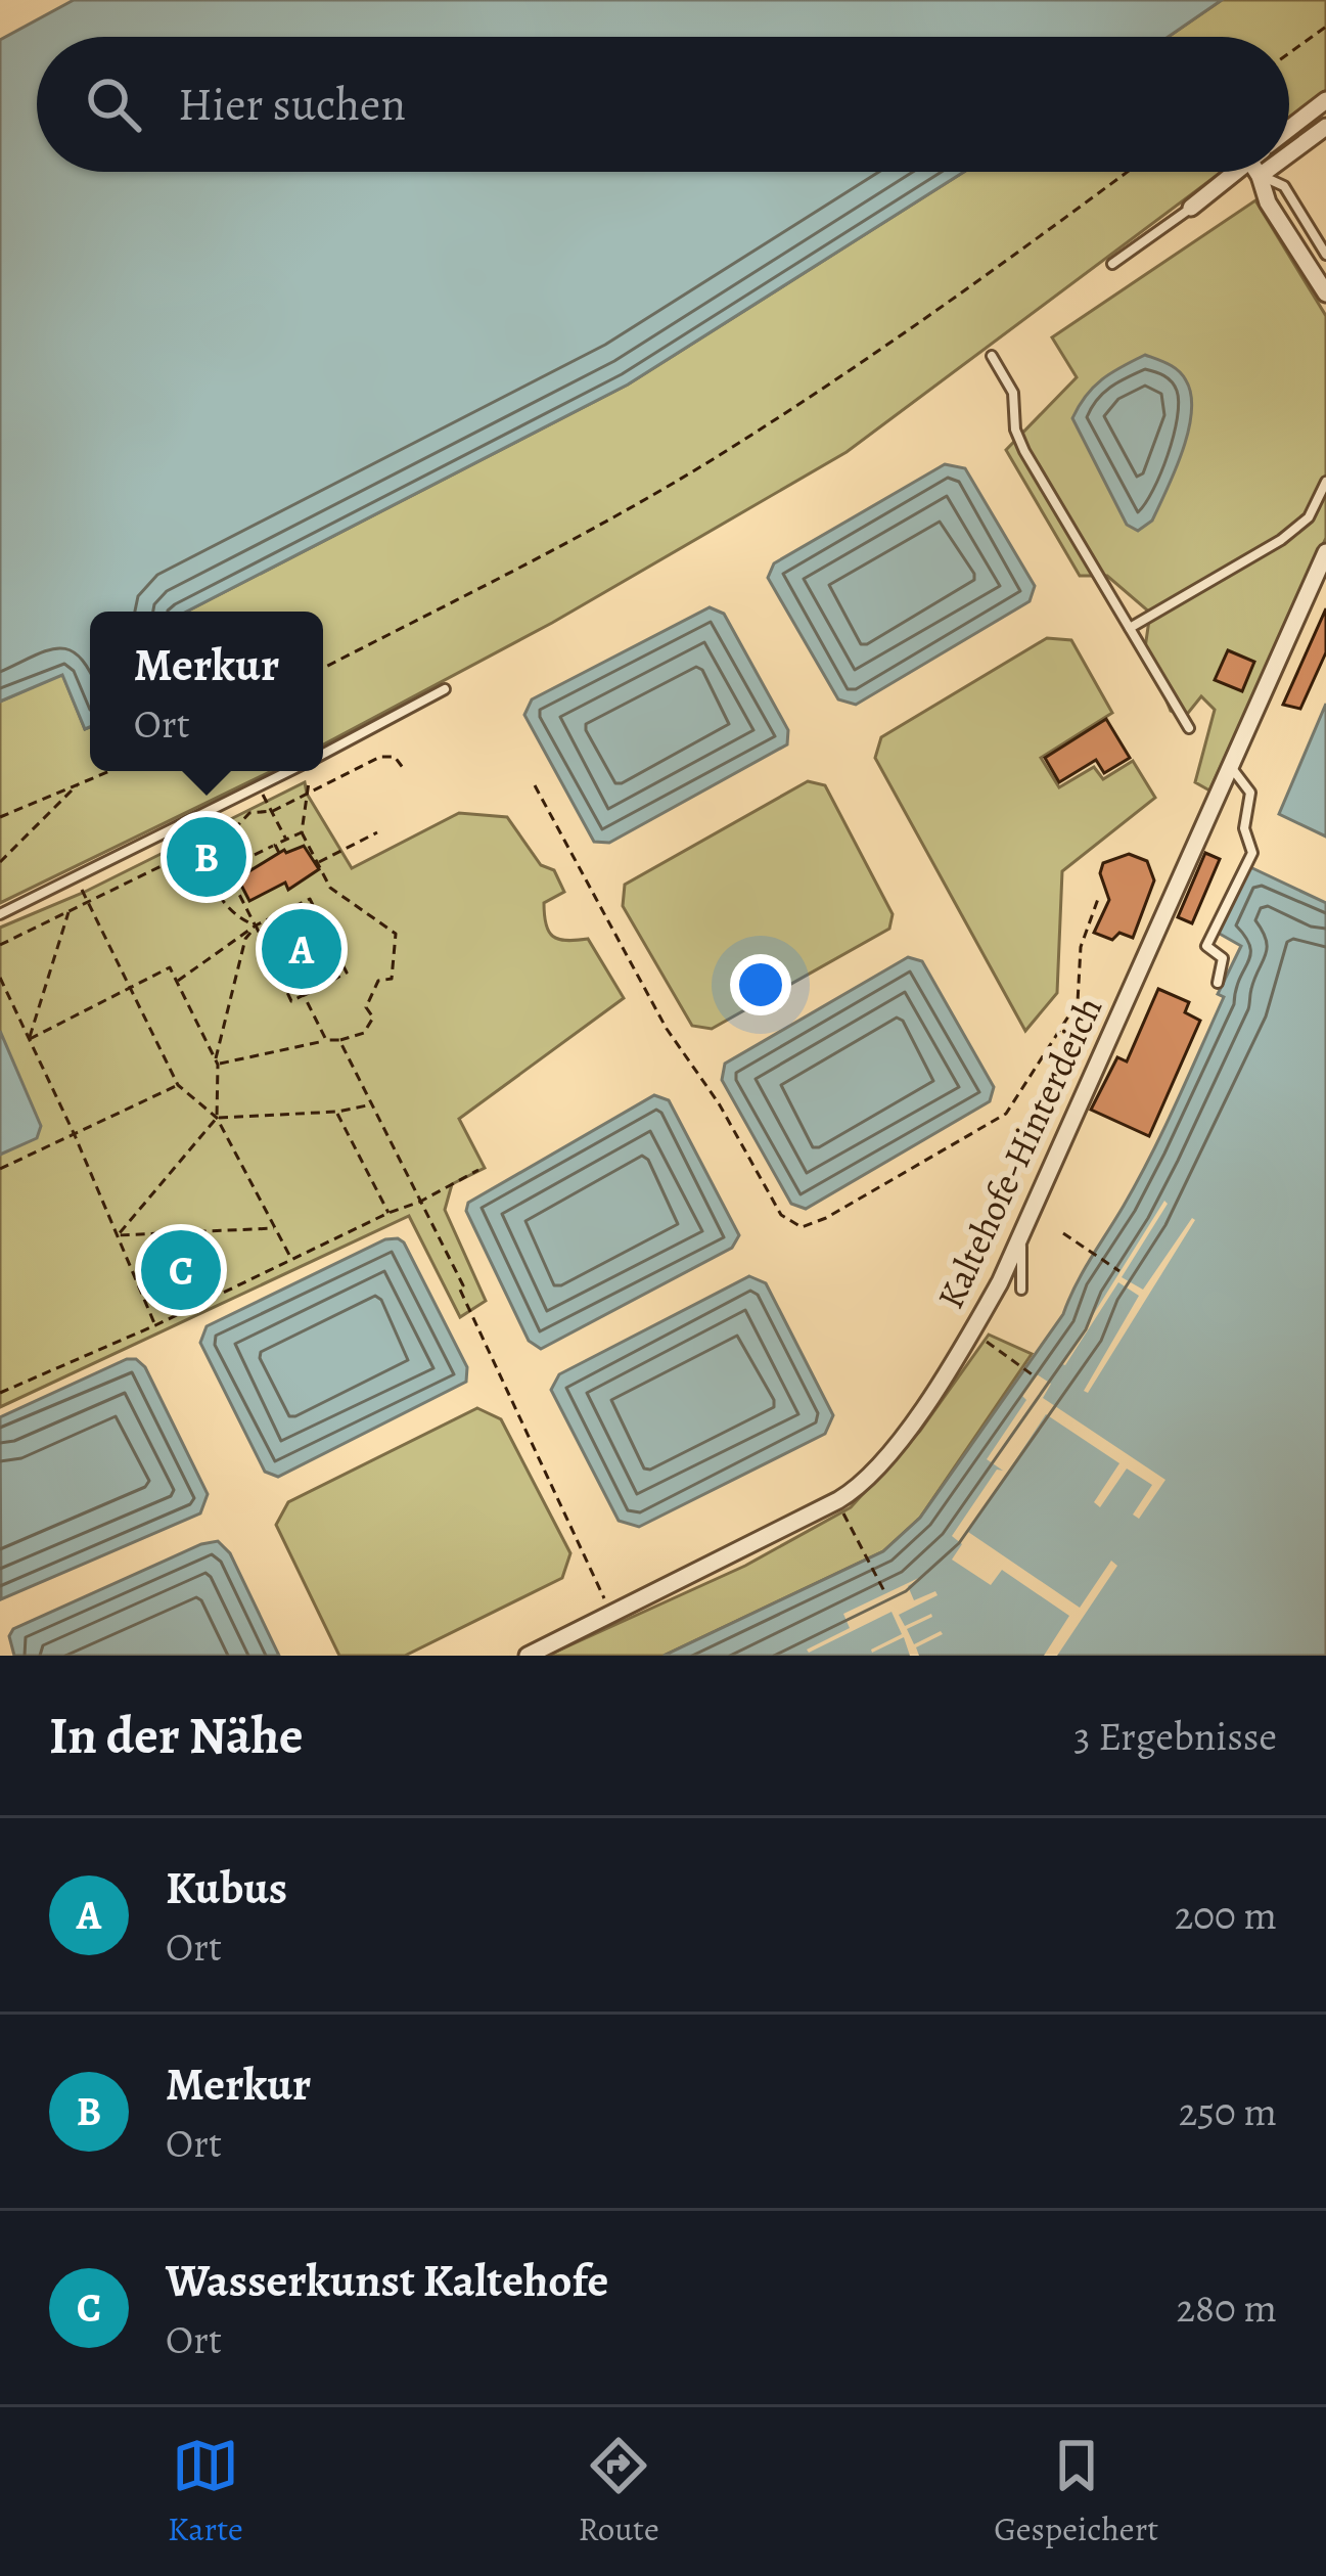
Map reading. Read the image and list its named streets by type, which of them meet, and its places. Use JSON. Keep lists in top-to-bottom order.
{
  "streets": {
    "street": ["Kaltehofe-Hinterdeich"]
  },
  "page": {
    "search": "Hier suchen",
    "popup": ["Merkur", "Ort"],
    "pins": ["B", "A", "C"],
    "heading": ["In der Nähe", "3 Ergebnisse"],
    "list": [
      {
        "mark": "A",
        "name": "Kubus",
        "note": "Ort",
        "value": "200 m"
      },
      {
        "mark": "B",
        "name": "Merkur",
        "note": "Ort",
        "value": "250 m"
      },
      {
        "mark": "C",
        "name": "Wasserkunst Kaltehofe",
        "note": "Ort",
        "value": "280 m"
      }
    ],
    "nav": ["Karte", "Route", "Gespeichert"]
  }
}
